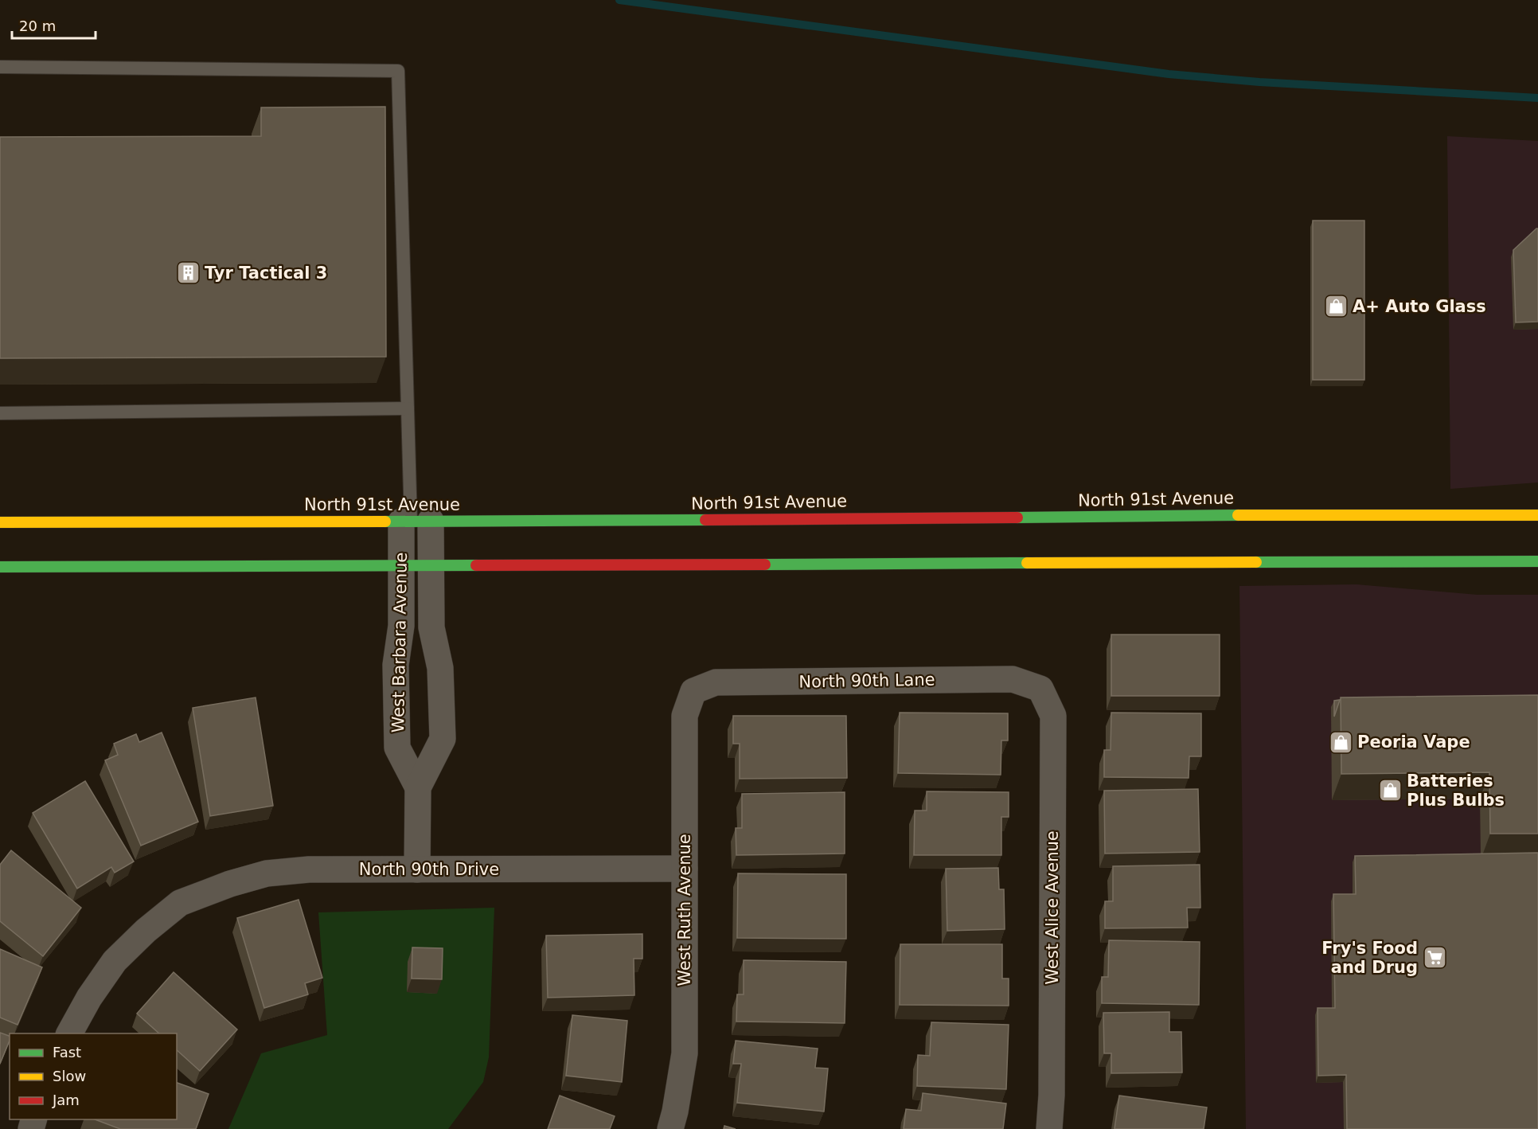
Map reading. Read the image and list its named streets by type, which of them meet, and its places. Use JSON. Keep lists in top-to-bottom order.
{
  "streets": {
    "main road": ["North 91st Avenue"],
    "street": [
      "West Barbara Avenue",
      "North 90th Lane",
      "North 90th Drive",
      "West Alice Avenue",
      "West Ruth Avenue"
    ]
  },
  "crossings": [
    ["North 91st Avenue", "West Barbara Avenue"],
    ["West Barbara Avenue", "North 90th Drive"],
    ["North 90th Lane", "West Alice Avenue"],
    ["North 90th Lane", "West Ruth Avenue"],
    ["North 90th Drive", "West Ruth Avenue"]
  ],
  "places": {
    "building": ["Tyr Tactical 3"],
    "shop": ["A+ Auto Glass", "Peoria Vape", "Batteries Plus Bulbs"],
    "supermarket": ["Fry's Food and Drug"]
  },
  "legend": ["Fast", "Slow", "Jam"],
  "scale_bar": "20 m"
}
